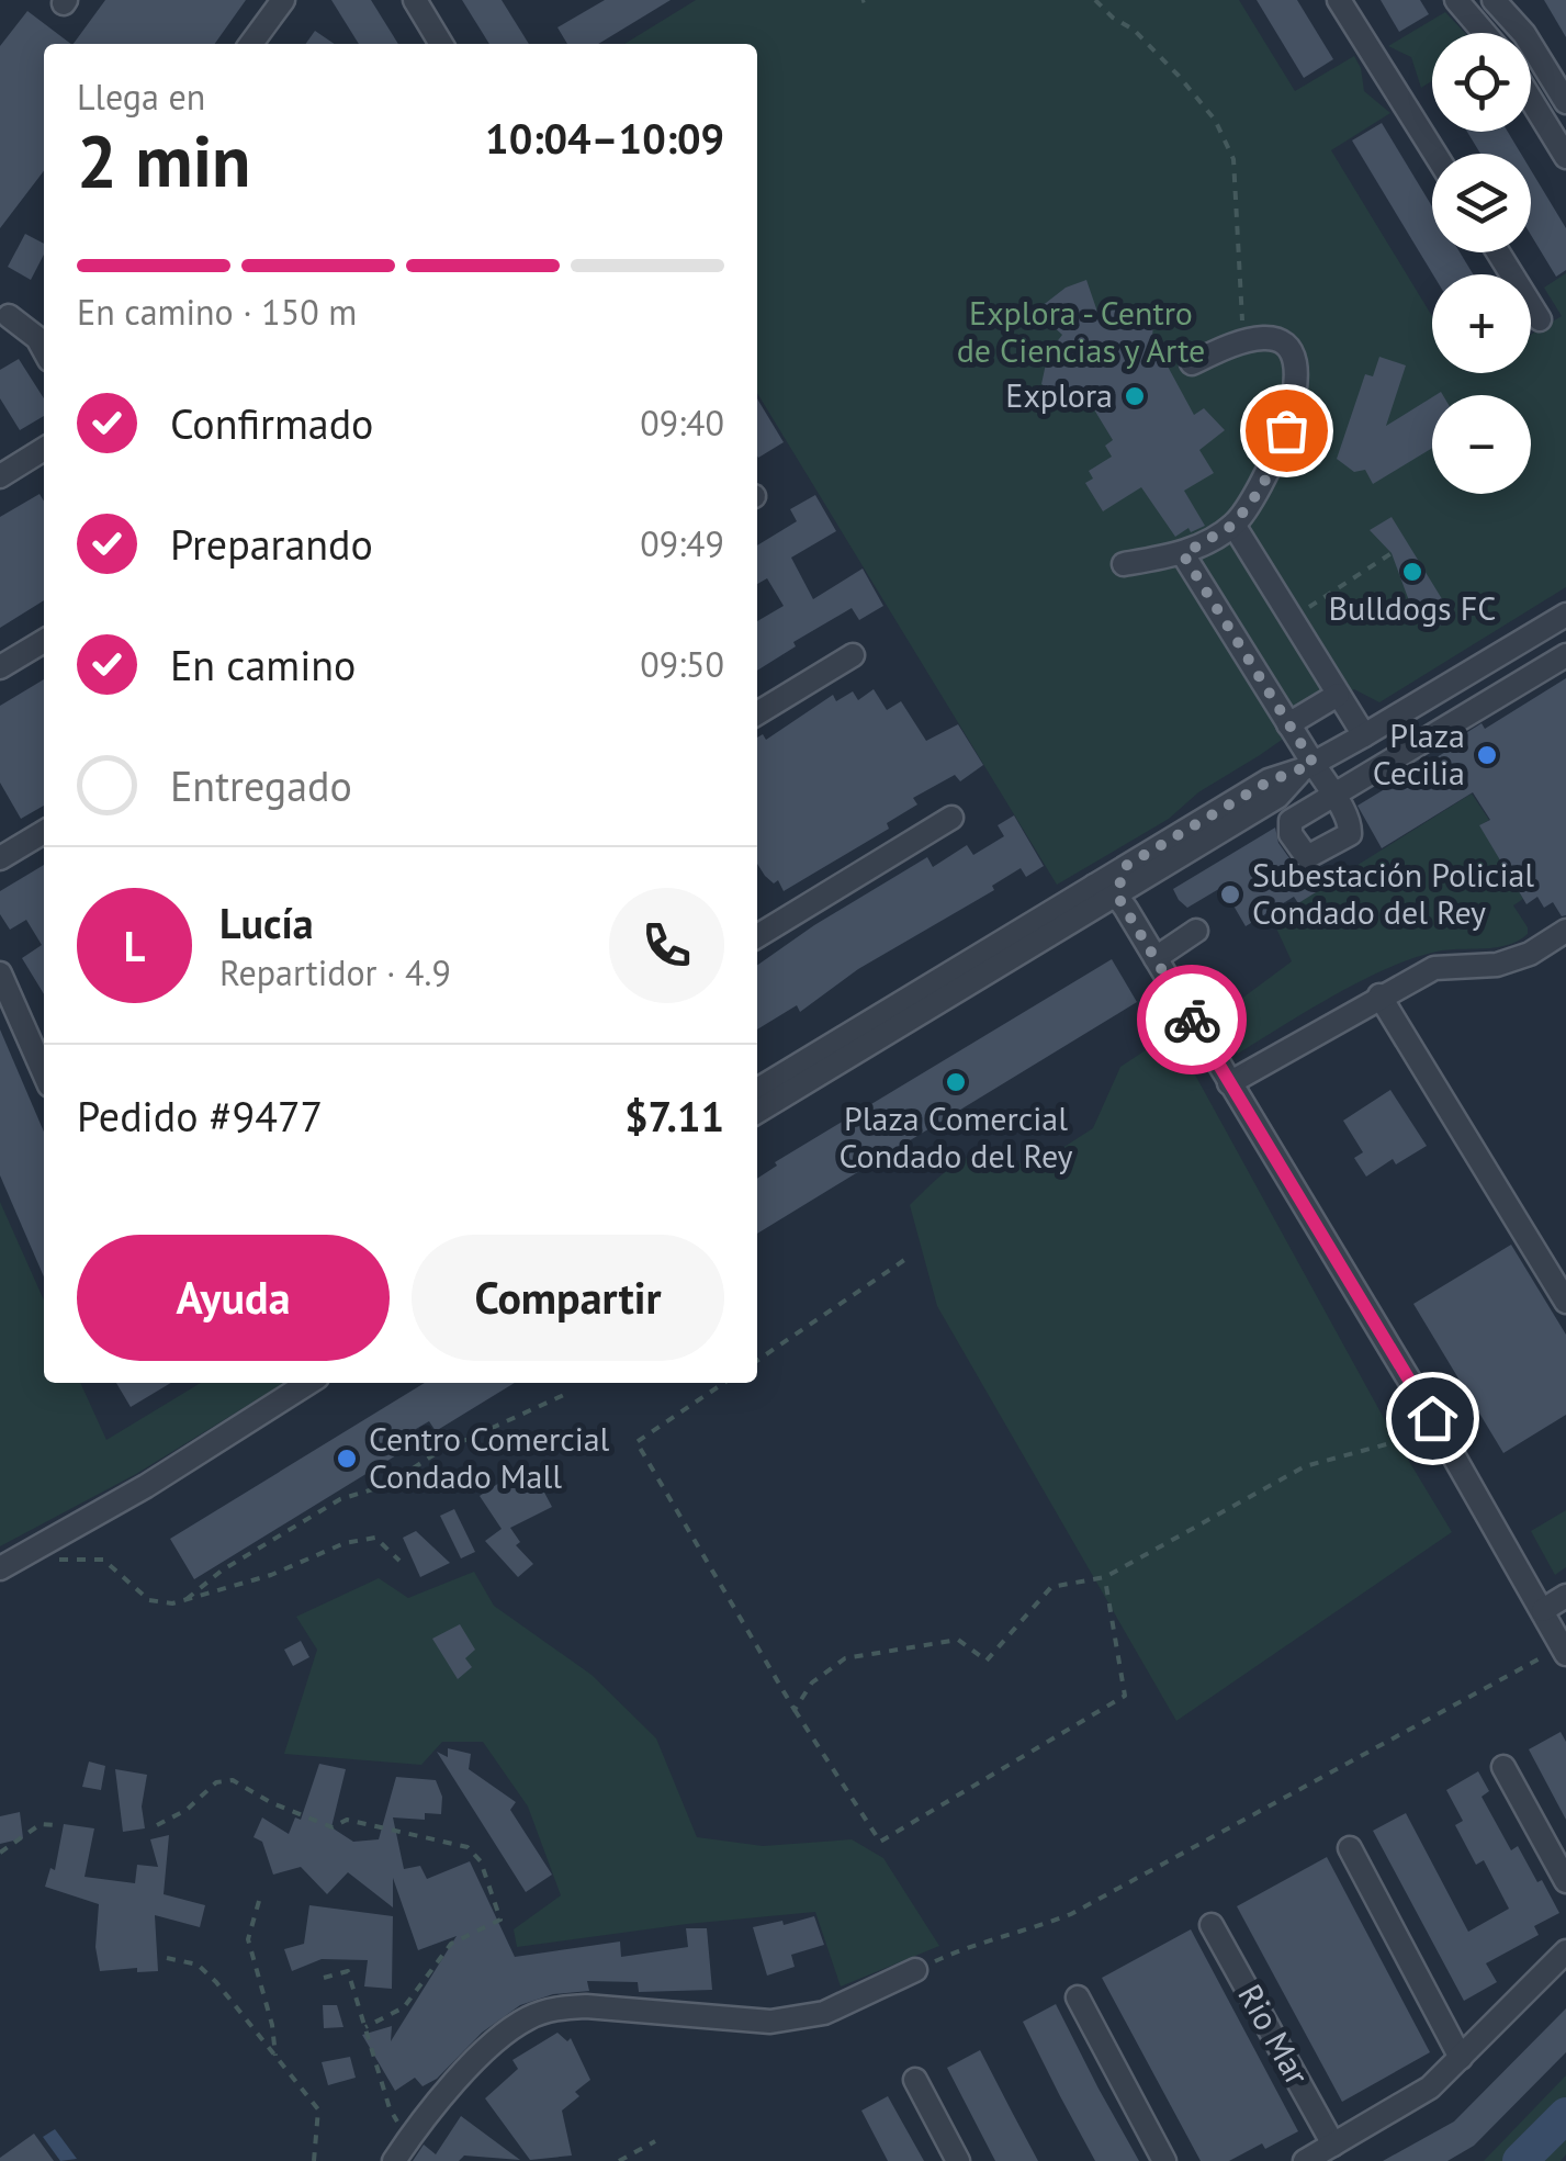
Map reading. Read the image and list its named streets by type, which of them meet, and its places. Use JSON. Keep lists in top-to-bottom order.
{
  "streets": {
    "street": ["Rio Mar"]
  },
  "parks": ["Explora - Centro de Ciencias y Arte"],
  "places": [
    "Explora",
    "Bulldogs FC",
    "Plaza Cecilia",
    "Subestación Policial Condado del Rey",
    "Plaza Comercial Condado del Rey",
    "Centro Comercial Condado Mall"
  ],
  "page": {
    "map_buttons": ["+", "−"],
    "heading": ["2 min", "Llega en", "10:04–10:09"],
    "panel": [
      "Lucía",
      "Repartidor · 4.9",
      "Pedido #9477",
      "$7.11"
    ],
    "bar": "En camino · 150 m",
    "list": [
      ["Confirmado", "09:40"],
      ["Preparando", "09:49"],
      ["En camino", "09:50"],
      "Entregado"
    ],
    "round": "L",
    "buttons": ["Ayuda", "Compartir"]
  }
}
